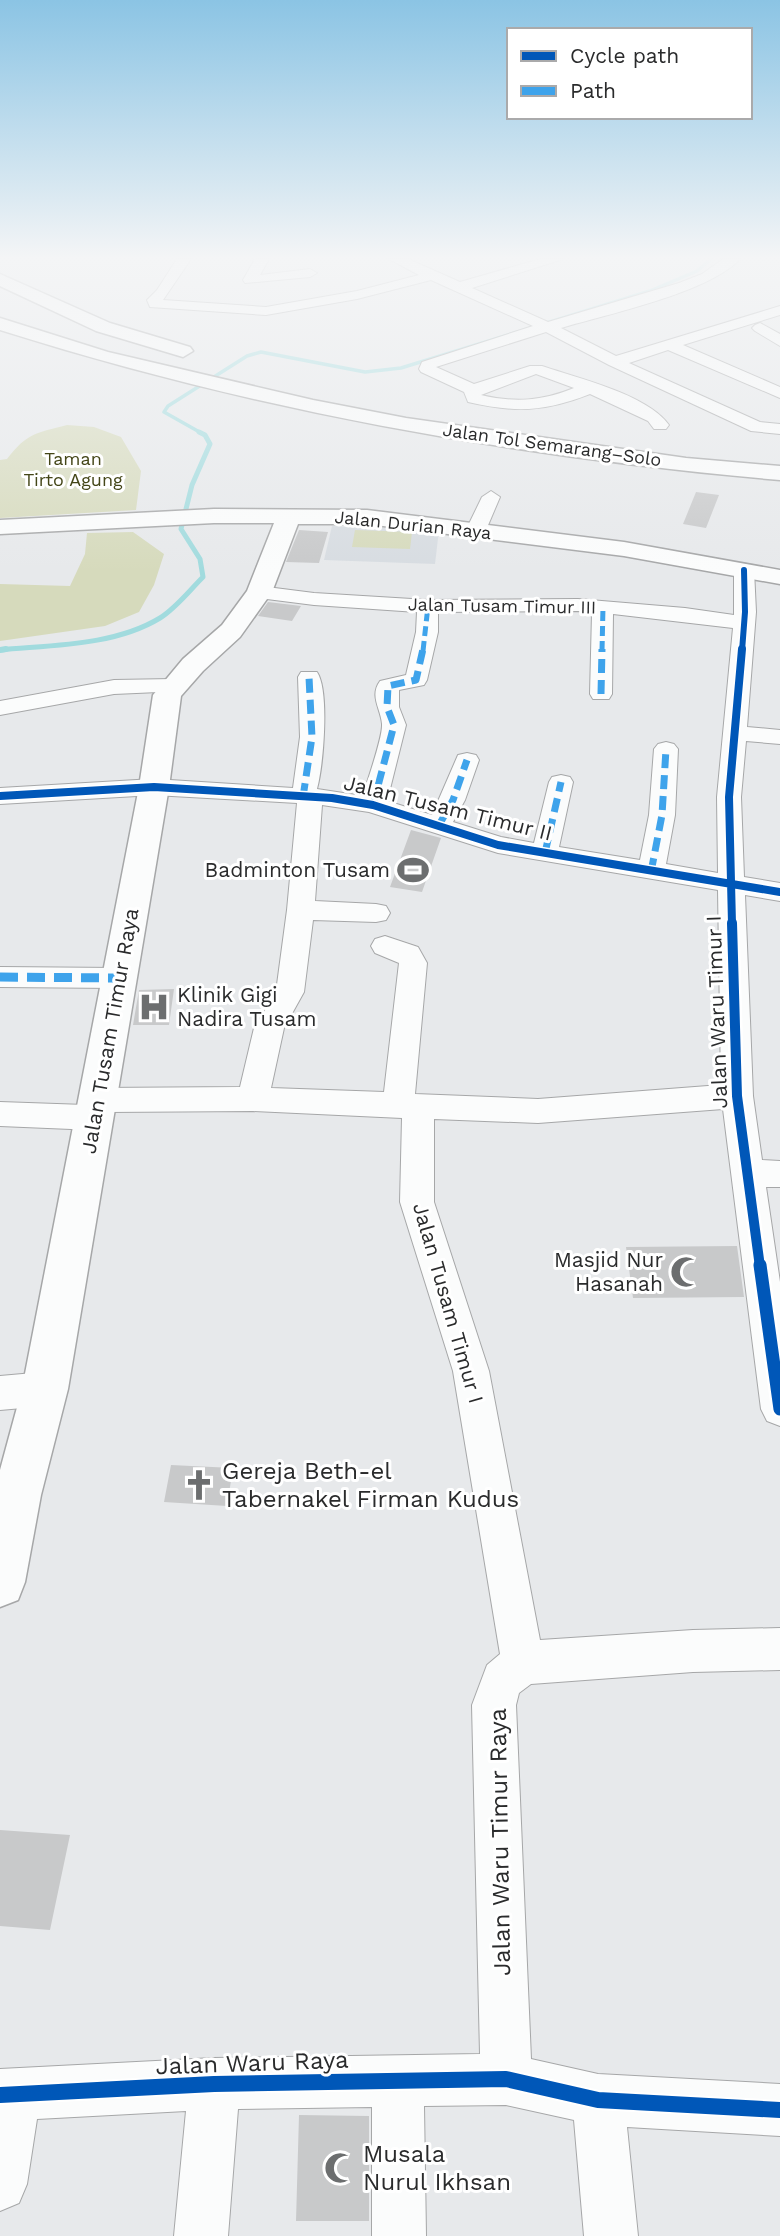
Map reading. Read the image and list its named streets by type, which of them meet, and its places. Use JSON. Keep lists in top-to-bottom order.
{
  "streets": {
    "main road": ["Jalan Tol Semarang–Solo", "Jalan Durian Raya", "Jalan Tusam Timur Raya"],
    "street": [
      "Jalan Tusam Timur III",
      "Jalan Tusam Timur II",
      "Jalan Waru Timur I",
      "Jalan Tusam Timur I",
      "Jalan Waru Timur Raya",
      "Jalan Waru Raya"
    ]
  },
  "crossings": [
    ["Jalan Durian Raya", "Jalan Waru Timur I"],
    ["Jalan Tusam Timur III", "Jalan Waru Timur I"],
    ["Jalan Tusam Timur II", "Jalan Waru Timur I"],
    ["Jalan Tusam Timur II", "Jalan Tusam Timur Raya"],
    ["Jalan Tusam Timur I", "Jalan Waru Timur Raya"],
    ["Jalan Waru Timur Raya", "Jalan Waru Raya"]
  ],
  "parks": ["Taman Tirto Agung"],
  "places": {
    "sports": ["Badminton Tusam"],
    "hospital": ["Klinik Gigi Nadira Tusam"],
    "mosque": ["Masjid Nur Hasanah", "Musala Nurul Ikhsan"],
    "church": ["Gereja Beth-el Tabernakel Firman Kudus"]
  },
  "legend": ["Cycle path", "Path"]
}
